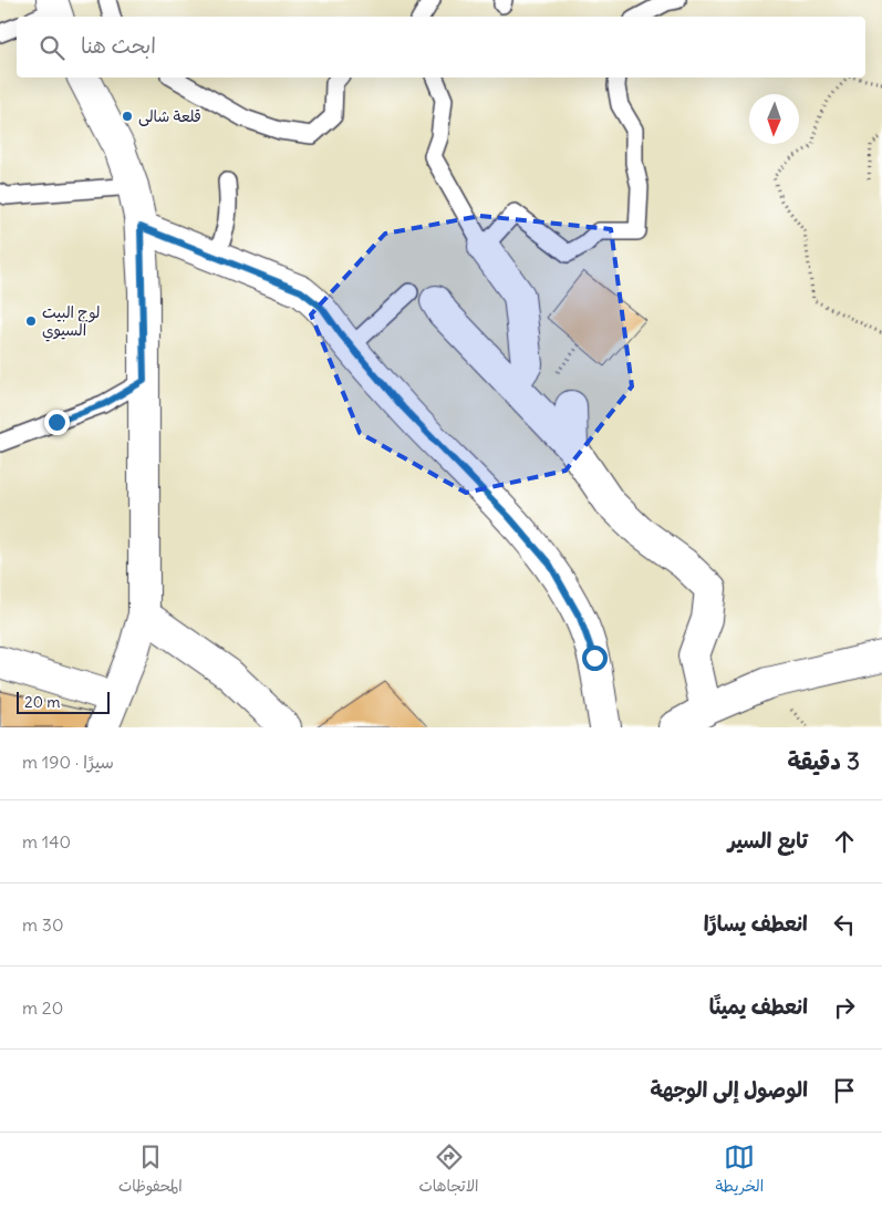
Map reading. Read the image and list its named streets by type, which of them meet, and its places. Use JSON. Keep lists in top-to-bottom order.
{
  "places": ["قلعة شالى", "لوج البيت السيوي"],
  "scale_bar": "20 m",
  "north": "bottom",
  "page": {
    "search": "ابحث هنا",
    "scale": "20 m",
    "heading": ["3 دقيقة", "سيرًا · 190 m"],
    "list": [
      ["تابع السير", "140 m"],
      ["انعطف يسارًا", "30 m"],
      ["انعطف يمينًا", "20 m"],
      "الوصول إلى الوجهة"
    ],
    "nav": ["الخريطة", "الاتجاهات", "المحفوظات"]
  }
}
